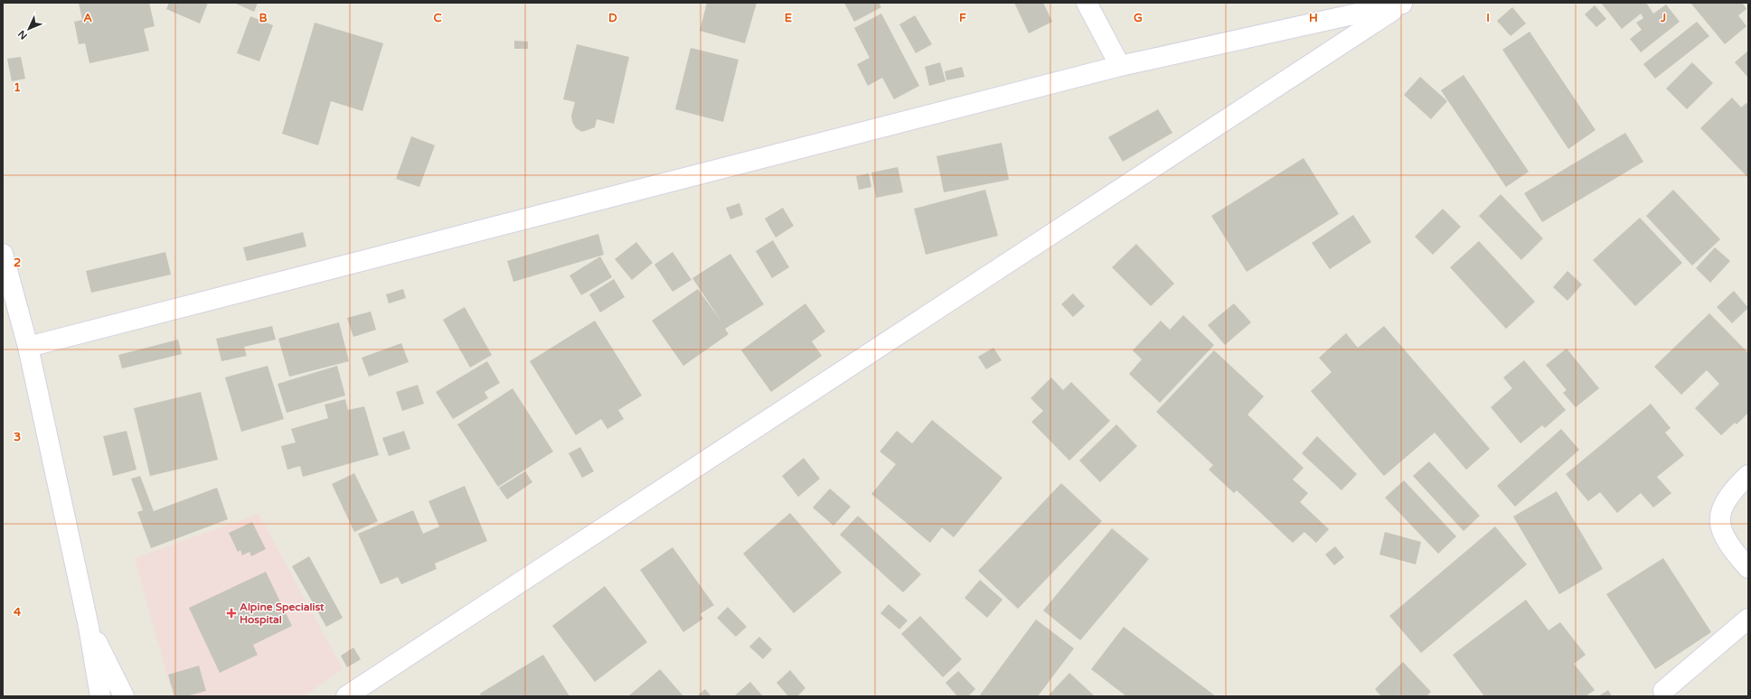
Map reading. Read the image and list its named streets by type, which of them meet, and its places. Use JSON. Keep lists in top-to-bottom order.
{
  "places": {
    "health": ["Alpine Specialist Hospital"]
  },
  "north": "bottom left",
  "grid": {
    "columns": [
      "A",
      "B",
      "C",
      "D",
      "E",
      "F",
      "G",
      "H",
      "I",
      "J"
    ],
    "rows": [
      "1",
      "2",
      "3",
      "4"
    ]
  }
}
